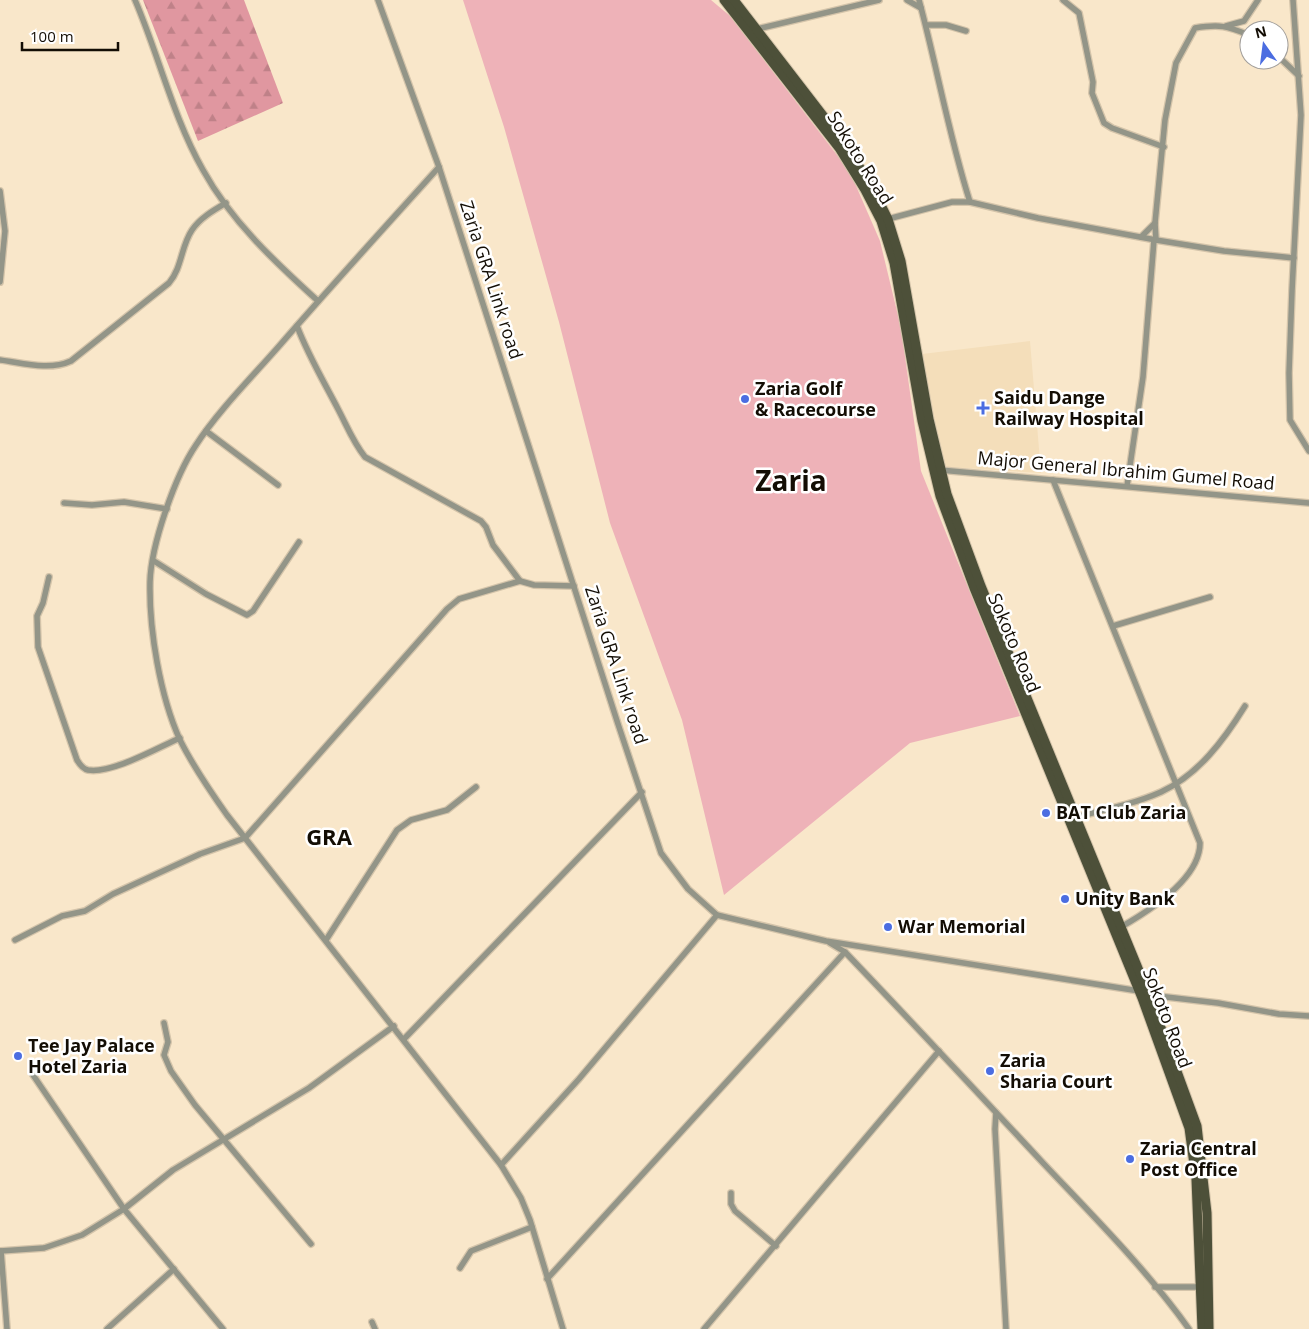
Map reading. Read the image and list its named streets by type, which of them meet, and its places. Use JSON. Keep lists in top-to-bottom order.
{
  "streets": {
    "main road": ["Sokoto Road"],
    "street": ["Zaria GRA Link road", "Major General Ibrahim Gumel Road"]
  },
  "crossings": [
    ["Sokoto Road", "Zaria GRA Link road"],
    ["Sokoto Road", "Major General Ibrahim Gumel Road"]
  ],
  "districts": ["Zaria", "GRA"],
  "places": {
    "other": [
      "Zaria Golf & Racecourse",
      "BAT Club Zaria",
      "Unity Bank",
      "War Memorial",
      "Tee Jay Palace Hotel Zaria",
      "Zaria Sharia Court",
      "Zaria Central Post Office"
    ],
    "health": ["Saidu Dange Railway Hospital"]
  },
  "scale_bar": "100 m",
  "north": "top"
}
